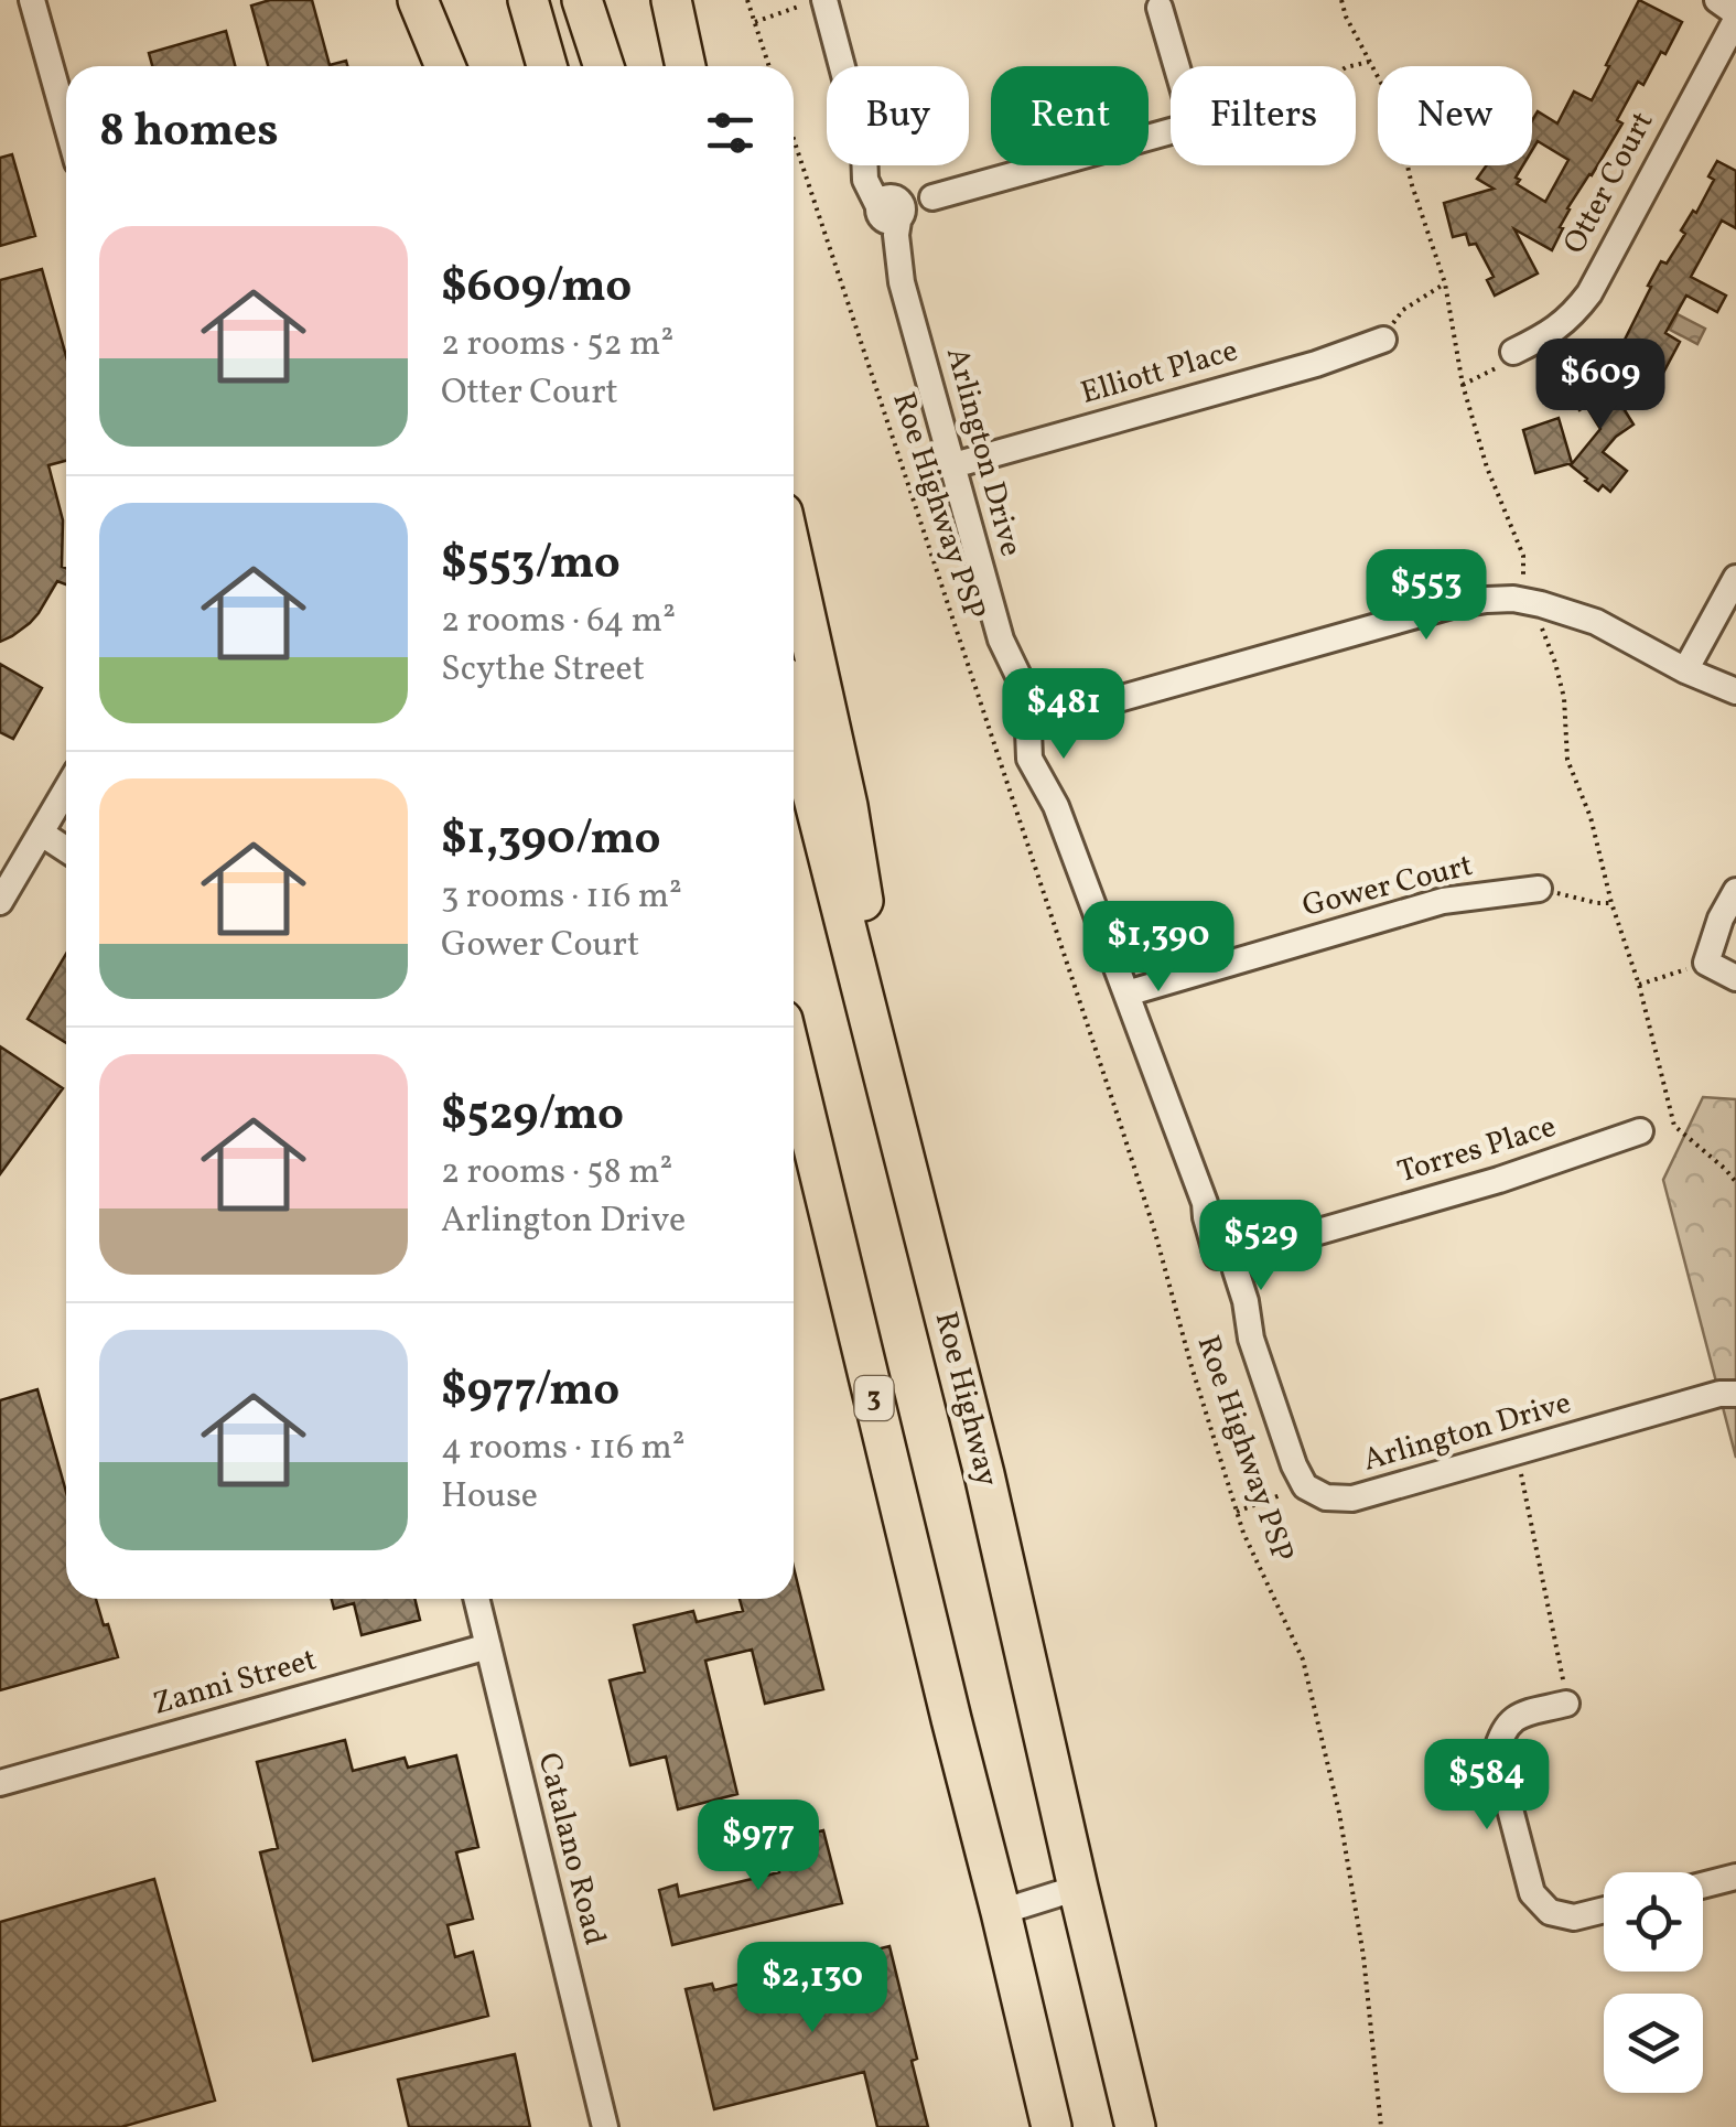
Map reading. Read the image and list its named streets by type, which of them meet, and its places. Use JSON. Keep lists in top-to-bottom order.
{
  "streets": {
    "highway": ["3", "Roe Highway"],
    "street": [
      "Otter Court",
      "Elliott Place",
      "Arlington Drive",
      "Gower Court",
      "Torres Place",
      "Zanni Street",
      "Catalano Road"
    ],
    "path": ["Roe Highway PSP"]
  },
  "crossings": [
    ["Elliott Place", "Arlington Drive"],
    ["Arlington Drive", "Gower Court"],
    ["Arlington Drive", "Torres Place"],
    ["Zanni Street", "Catalano Road"]
  ],
  "page": {
    "chip": [
      "Buy",
      "Rent",
      "Filters",
      "New"
    ],
    "heading": "8 homes",
    "list": [
      {
        "name": "$609/mo",
        "note": "2 rooms · 52 m² · Otter Court"
      },
      {
        "name": "$553/mo",
        "note": "2 rooms · 64 m² · Scythe Street"
      },
      {
        "name": "$1,390/mo",
        "note": "3 rooms · 116 m² · Gower Court"
      },
      {
        "name": "$529/mo",
        "note": "2 rooms · 58 m² · Arlington Drive"
      },
      {
        "name": "$977/mo",
        "note": "4 rooms · 116 m² · House"
      }
    ],
    "price": [
      "$609",
      "$553",
      "$481",
      "$1,390",
      "$529",
      "$584",
      "$977",
      "$2,130"
    ]
  }
}
